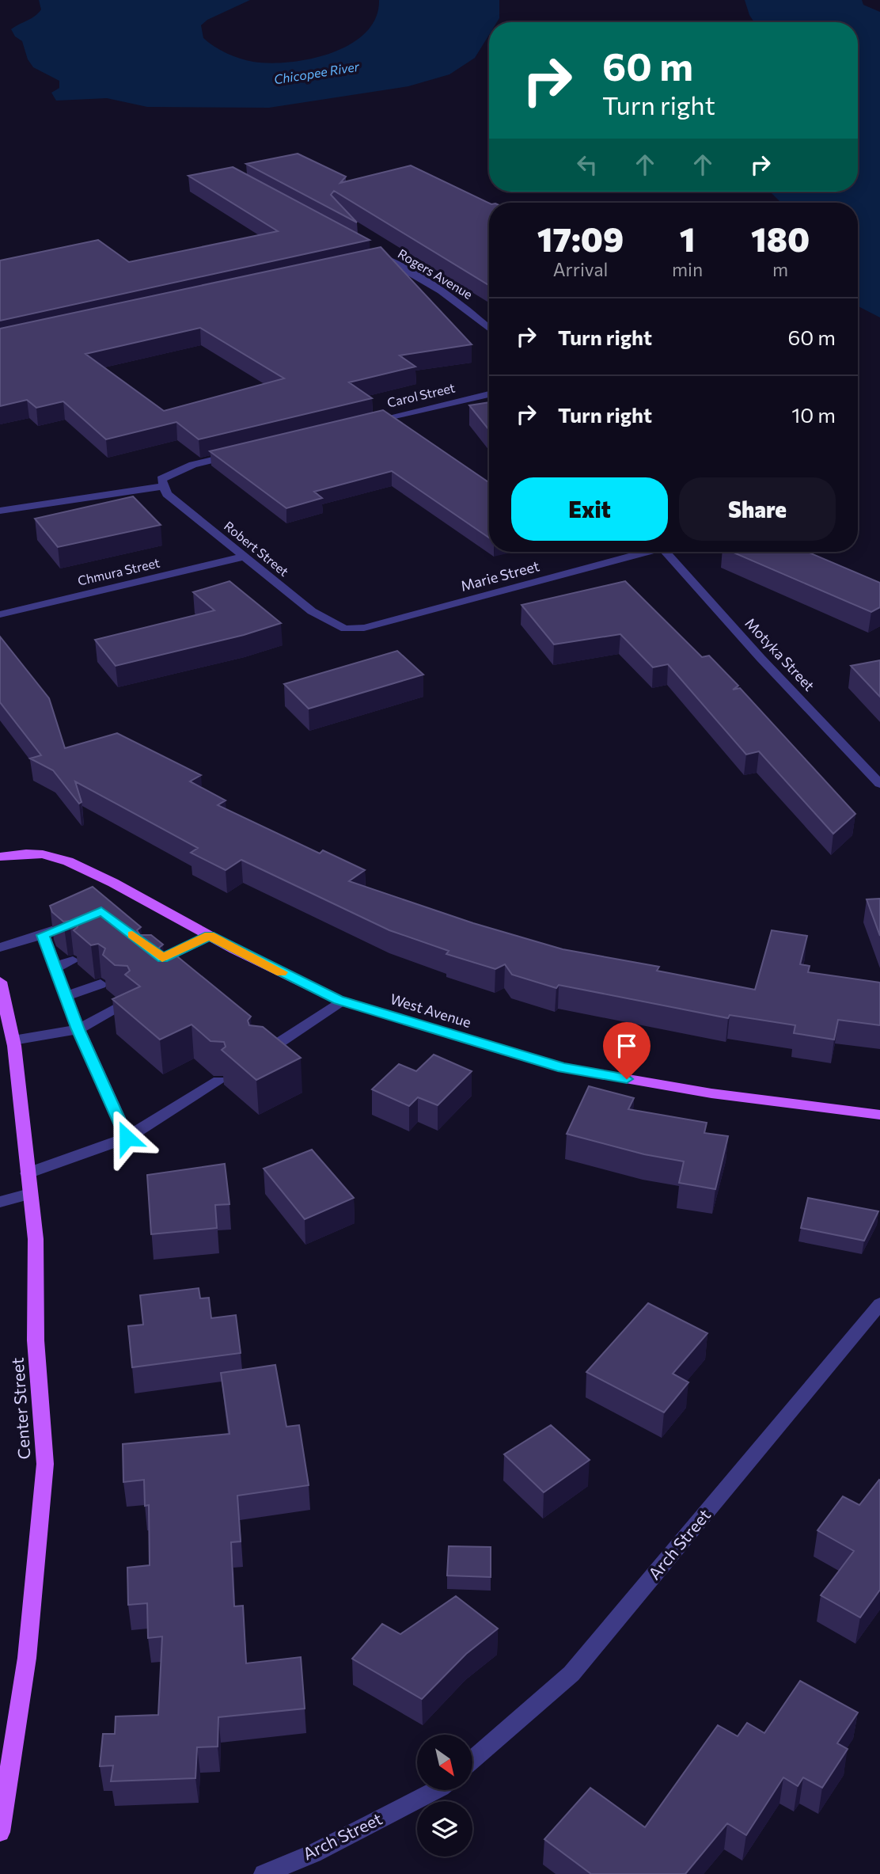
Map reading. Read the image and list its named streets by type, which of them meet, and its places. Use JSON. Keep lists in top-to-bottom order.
{
  "streets": {
    "main road": ["West Avenue", "Center Street"],
    "street": [
      "Rogers Avenue",
      "Carol Street",
      "Robert Street",
      "Chmura Street",
      "Marie Street",
      "Motyka Street",
      "Arch Street"
    ]
  },
  "crossings": [
    ["Robert Street", "Chmura Street"],
    ["Robert Street", "Marie Street"]
  ],
  "water": ["Chicopee River"],
  "north": "bottom right",
  "page": {
    "turn": ["60 m", "Turn right"],
    "eta": [
      "17:09",
      "Arrival",
      "1",
      "min",
      "180",
      "m"
    ],
    "list": [
      {
        "name": "Turn right",
        "value": "60 m"
      },
      {
        "name": "Turn right",
        "value": "10 m"
      }
    ],
    "buttons": ["Exit", "Share"]
  }
}
